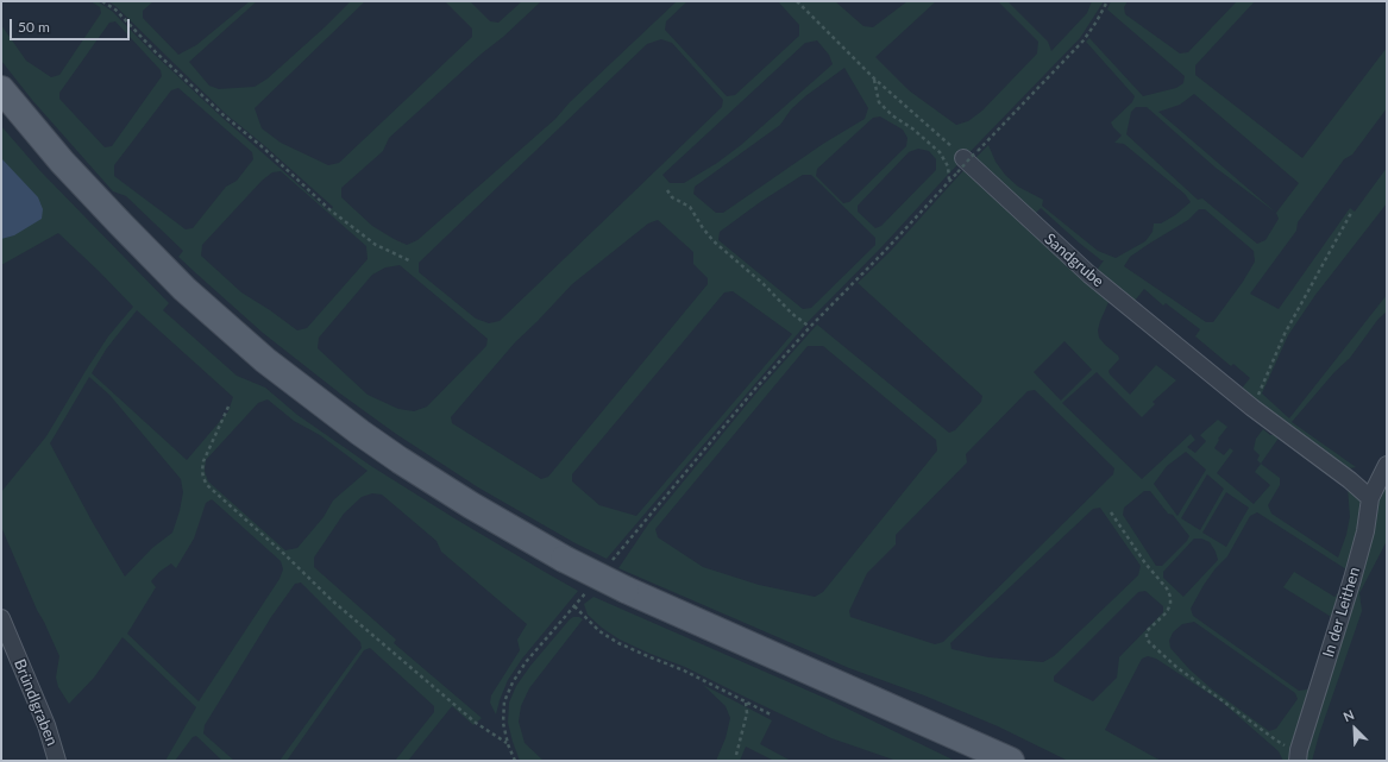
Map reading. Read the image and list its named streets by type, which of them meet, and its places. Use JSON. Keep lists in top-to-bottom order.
{
  "streets": {
    "street": ["Sandgrube", "In der Leithen", "Bründlgraben"]
  },
  "crossings": [
    ["Sandgrube", "In der Leithen"]
  ],
  "scale_bar": "50 m",
  "north": "top left"
}
